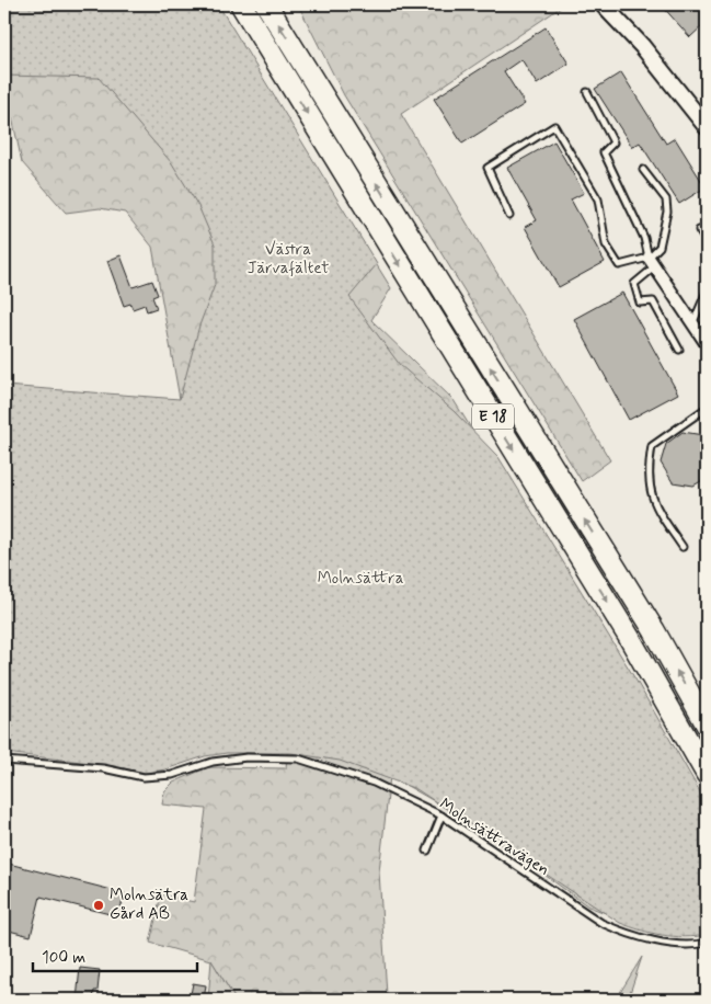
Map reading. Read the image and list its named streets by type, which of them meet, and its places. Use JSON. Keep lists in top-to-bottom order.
{
  "streets": {
    "highway": ["E 18"],
    "lane": ["Molnsättravägen"]
  },
  "parks": ["Västra Järvafältet", "Molnsättra"],
  "places": ["Molnsätra Gård AB"],
  "scale_bar": "100 m"
}
